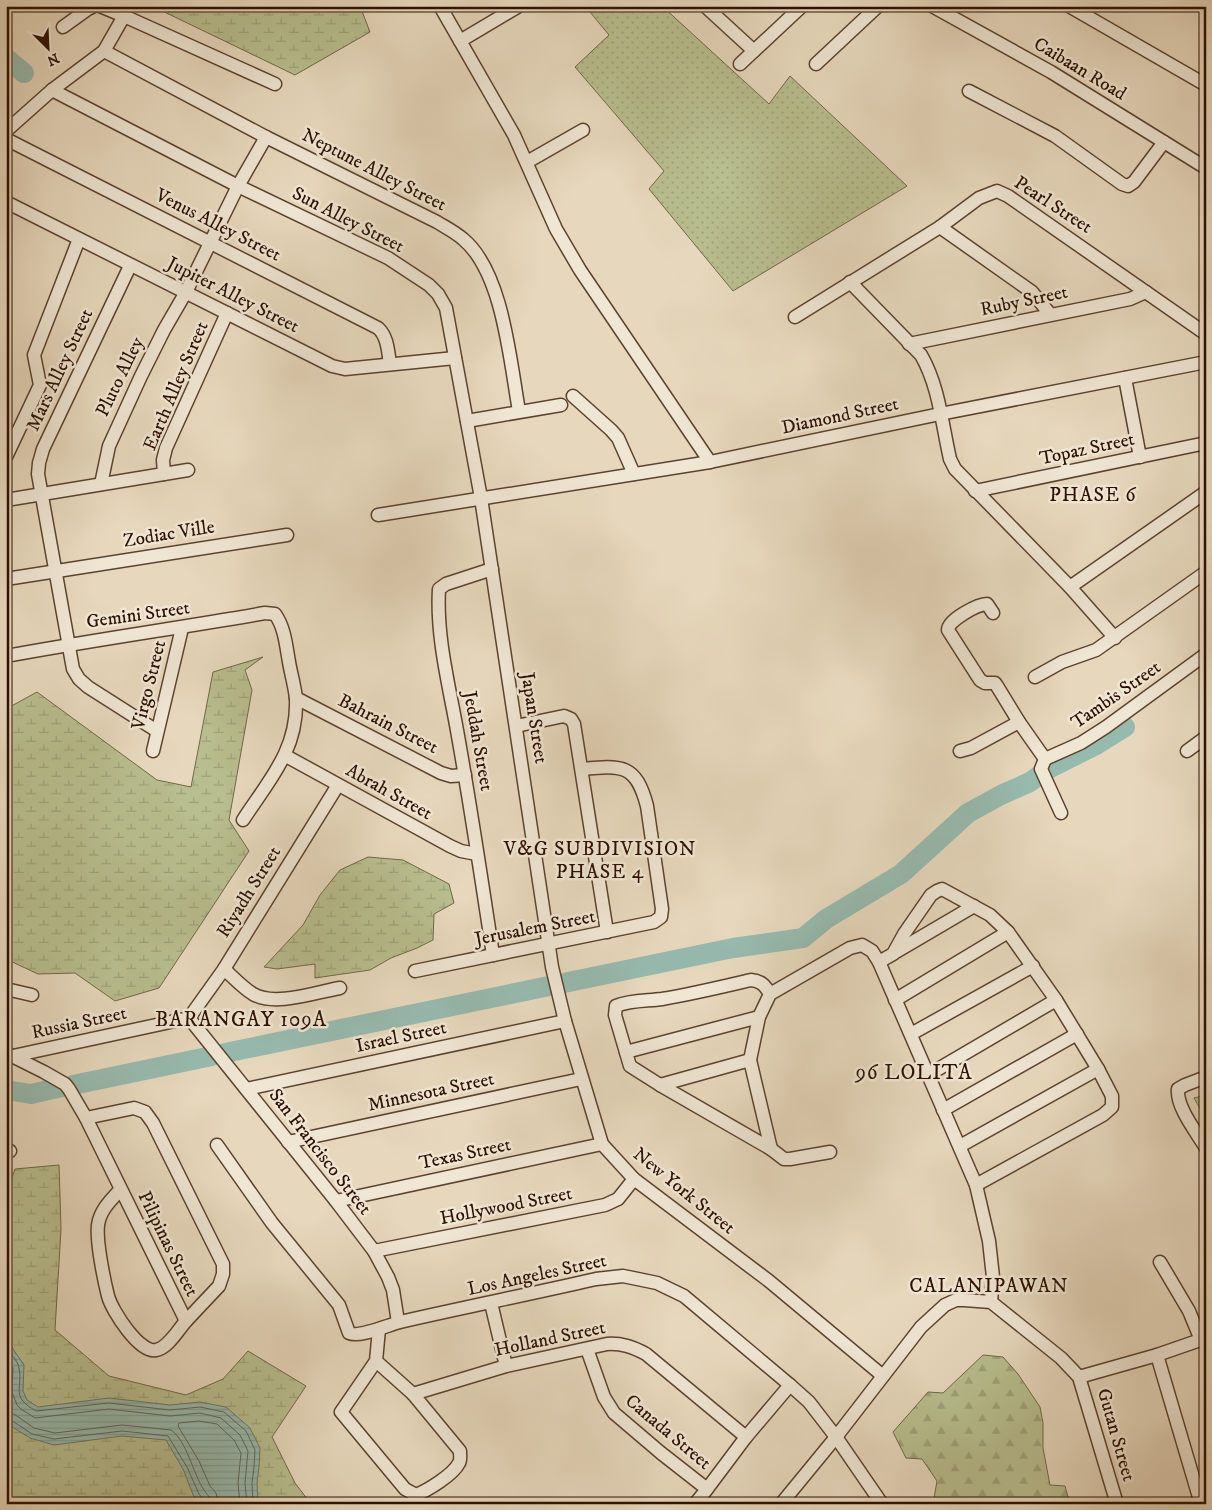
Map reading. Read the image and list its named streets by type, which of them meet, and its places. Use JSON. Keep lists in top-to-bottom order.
{
  "streets": {
    "street": [
      "Caibaan Road",
      "Neptune Alley Street",
      "Pearl Street",
      "Sun Alley Street",
      "Venus Alley Street",
      "Jupiter Alley Street",
      "Ruby Street",
      "Mars Alley Street",
      "Pluto Alley",
      "Earth Alley Street",
      "Diamond Street",
      "Topaz Street",
      "Zodiac Ville",
      "Gemini Street",
      "Virgo Street",
      "Tambis Street",
      "Japan Street",
      "Bahrain Street",
      "Jeddah Street",
      "Abrah Street",
      "Riyadh Street",
      "Jerusalem Street",
      "Russia Street",
      "Israel Street",
      "Minnesota Street",
      "San Francisco Street",
      "Texas Street",
      "New York Street",
      "Hollywood Street",
      "Pilipinas Street",
      "Los Angeles Street",
      "Holland Street",
      "Canada Street",
      "Gutan Street"
    ]
  },
  "crossings": [
    ["Neptune Alley Street", "Pluto Alley"],
    ["Pearl Street", "Ruby Street"],
    ["Sun Alley Street", "Jupiter Alley Street"],
    ["Sun Alley Street", "Pluto Alley"],
    ["Sun Alley Street", "Diamond Street"],
    ["Sun Alley Street", "Japan Street"],
    ["Venus Alley Street", "Jupiter Alley Street"],
    ["Venus Alley Street", "Pluto Alley"],
    ["Jupiter Alley Street", "Mars Alley Street"],
    ["Jupiter Alley Street", "Pluto Alley"],
    ["Jupiter Alley Street", "Earth Alley Street"],
    ["Diamond Street", "Japan Street"],
    ["Gemini Street", "Virgo Street"],
    ["Gemini Street", "Bahrain Street"],
    ["Japan Street", "Jeddah Street"],
    ["Japan Street", "Jerusalem Street"],
    ["Japan Street", "New York Street"],
    ["Bahrain Street", "Jeddah Street"],
    ["Jeddah Street", "Abrah Street"],
    ["Jeddah Street", "Jerusalem Street"],
    ["Abrah Street", "Riyadh Street"],
    ["Riyadh Street", "Russia Street"],
    ["Riyadh Street", "San Francisco Street"],
    ["Jerusalem Street", "New York Street"],
    ["Russia Street", "San Francisco Street"],
    ["Russia Street", "Pilipinas Street"],
    ["Israel Street", "San Francisco Street"],
    ["Israel Street", "New York Street"],
    ["Minnesota Street", "San Francisco Street"],
    ["Minnesota Street", "New York Street"],
    ["San Francisco Street", "Texas Street"],
    ["San Francisco Street", "Hollywood Street"],
    ["San Francisco Street", "Los Angeles Street"],
    ["Texas Street", "New York Street"],
    ["New York Street", "Hollywood Street"],
    ["Los Angeles Street", "Canada Street"],
    ["Holland Street", "Canada Street"]
  ],
  "districts": [
    "PHASE 6",
    "V&G SUBDIVISION PHASE 4",
    "BARANGAY 109A",
    "96 LOLITA",
    "CALANIPAWAN"
  ],
  "north": "bottom right"
}
